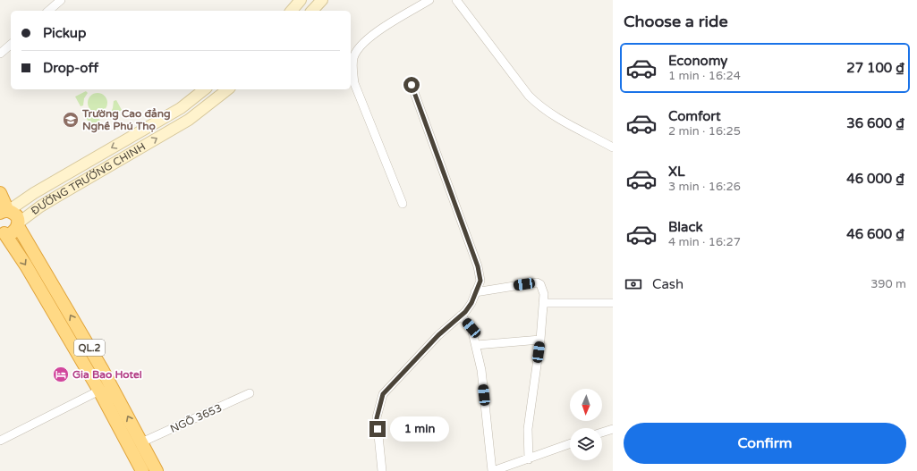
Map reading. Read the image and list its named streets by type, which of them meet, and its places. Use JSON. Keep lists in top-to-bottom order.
{
  "streets": {
    "highway": ["QL.2"],
    "main road": ["ĐƯỜNG TRƯỜNG CHINH"],
    "street": ["NGÕ 3653"]
  },
  "crossings": [
    ["ĐƯỜNG TRƯỜNG CHINH", "QL.2"],
    ["QL.2", "NGÕ 3653"]
  ],
  "places": {
    "school or university": ["Trường Cao đẳng Nghề Phú Thọ"],
    "hotel": ["Gia Bao Hotel"]
  },
  "north": "bottom",
  "page": {
    "heading": "Choose a ride",
    "banner": ["Pickup", "Drop-off"],
    "list": [
      {
        "name": "Economy",
        "note": "1 min · 16:24",
        "value": "27 100 ₫"
      },
      {
        "name": "Comfort",
        "note": "2 min · 16:25",
        "value": "36 600 ₫"
      },
      {
        "name": "XL",
        "note": "3 min · 16:26",
        "value": "46 000 ₫"
      },
      {
        "name": "Black",
        "note": "4 min · 16:27",
        "value": "46 600 ₫"
      }
    ],
    "pay": ["Cash", "390 m"],
    "buttons": "Confirm",
    "bubble": "1 min"
  }
}
